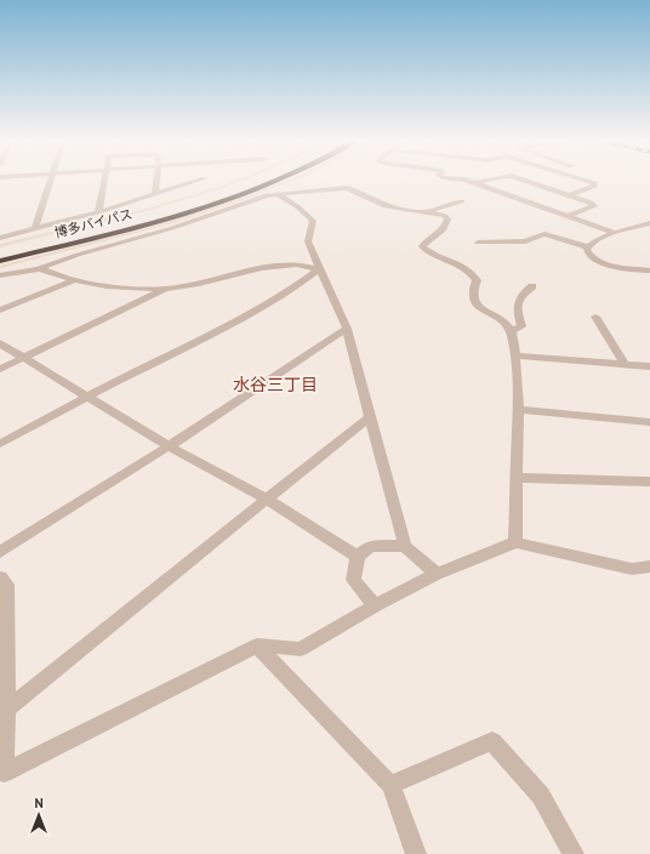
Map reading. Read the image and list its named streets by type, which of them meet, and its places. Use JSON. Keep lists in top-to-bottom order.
{
  "streets": {
    "highway": ["博多バイパス"]
  },
  "districts": ["水谷三丁目"],
  "north": "top"
}
